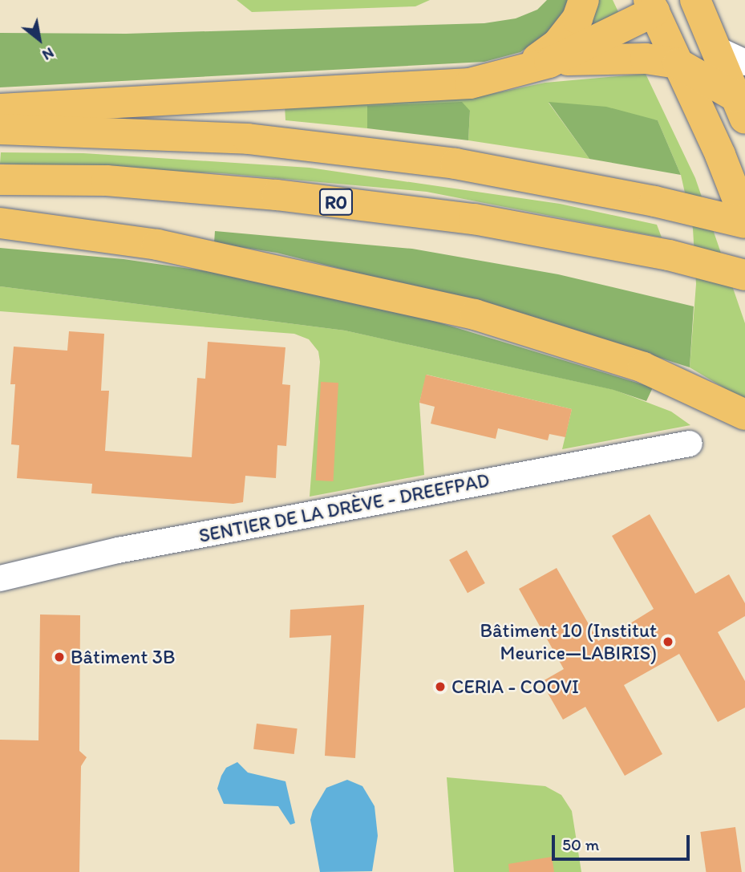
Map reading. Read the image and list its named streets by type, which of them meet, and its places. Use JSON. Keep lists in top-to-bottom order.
{
  "streets": {
    "main road": ["R0"],
    "street": ["SENTIER DE LA DRÈVE - DREEFPAD"]
  },
  "places": ["Bâtiment 10 (Institut Meurice—LABIRIS)", "Bâtiment 3B", "CERIA - COOVI"],
  "scale_bar": "50 m",
  "north": "bottom right"
}
